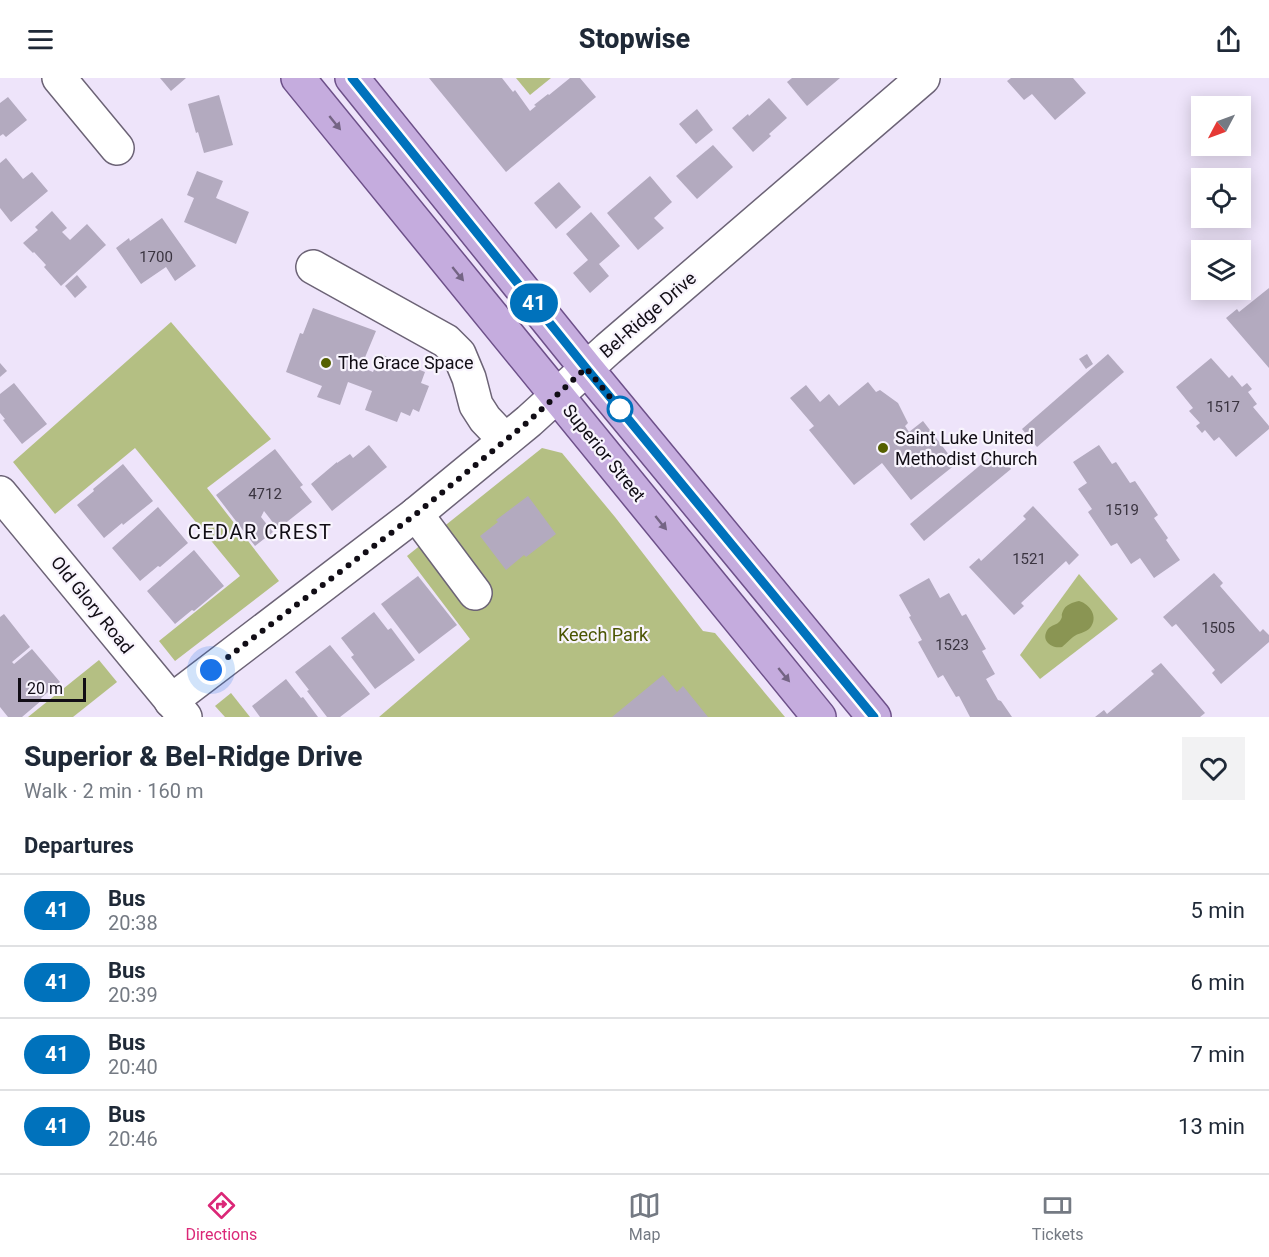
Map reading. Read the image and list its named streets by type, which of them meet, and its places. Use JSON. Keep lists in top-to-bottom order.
{
  "streets": {
    "main road": ["Superior Street"],
    "street": ["Bel-Ridge Drive", "Old Glory Road"]
  },
  "crossings": [
    ["Bel-Ridge Drive", "Superior Street"],
    ["Bel-Ridge Drive", "Old Glory Road"]
  ],
  "districts": ["CEDAR CREST"],
  "parks": ["Keech Park"],
  "places": ["The Grace Space", "Saint Luke United Methodist Church"],
  "lines": ["bus line 41"],
  "house_numbers": [
    "1700",
    "1517",
    "4712",
    "1519",
    "1521",
    "1505",
    "1523"
  ],
  "scale_bar": "20 m",
  "north": "bottom left",
  "page": {
    "header": "Stopwise",
    "on_map": "41",
    "scale": "20 m",
    "heading": [
      ["Superior & Bel‐Ridge Drive", "Walk · 2 min · 160 m"],
      "Departures"
    ],
    "list": [
      {
        "mark": "41",
        "name": "Bus",
        "note": "20:38",
        "value": "5 min"
      },
      {
        "mark": "41",
        "name": "Bus",
        "note": "20:39",
        "value": "6 min"
      },
      {
        "mark": "41",
        "name": "Bus",
        "note": "20:40",
        "value": "7 min"
      },
      {
        "mark": "41",
        "name": "Bus",
        "note": "20:46",
        "value": "13 min"
      }
    ],
    "tabs": ["Directions", "Map", "Tickets"]
  }
}
